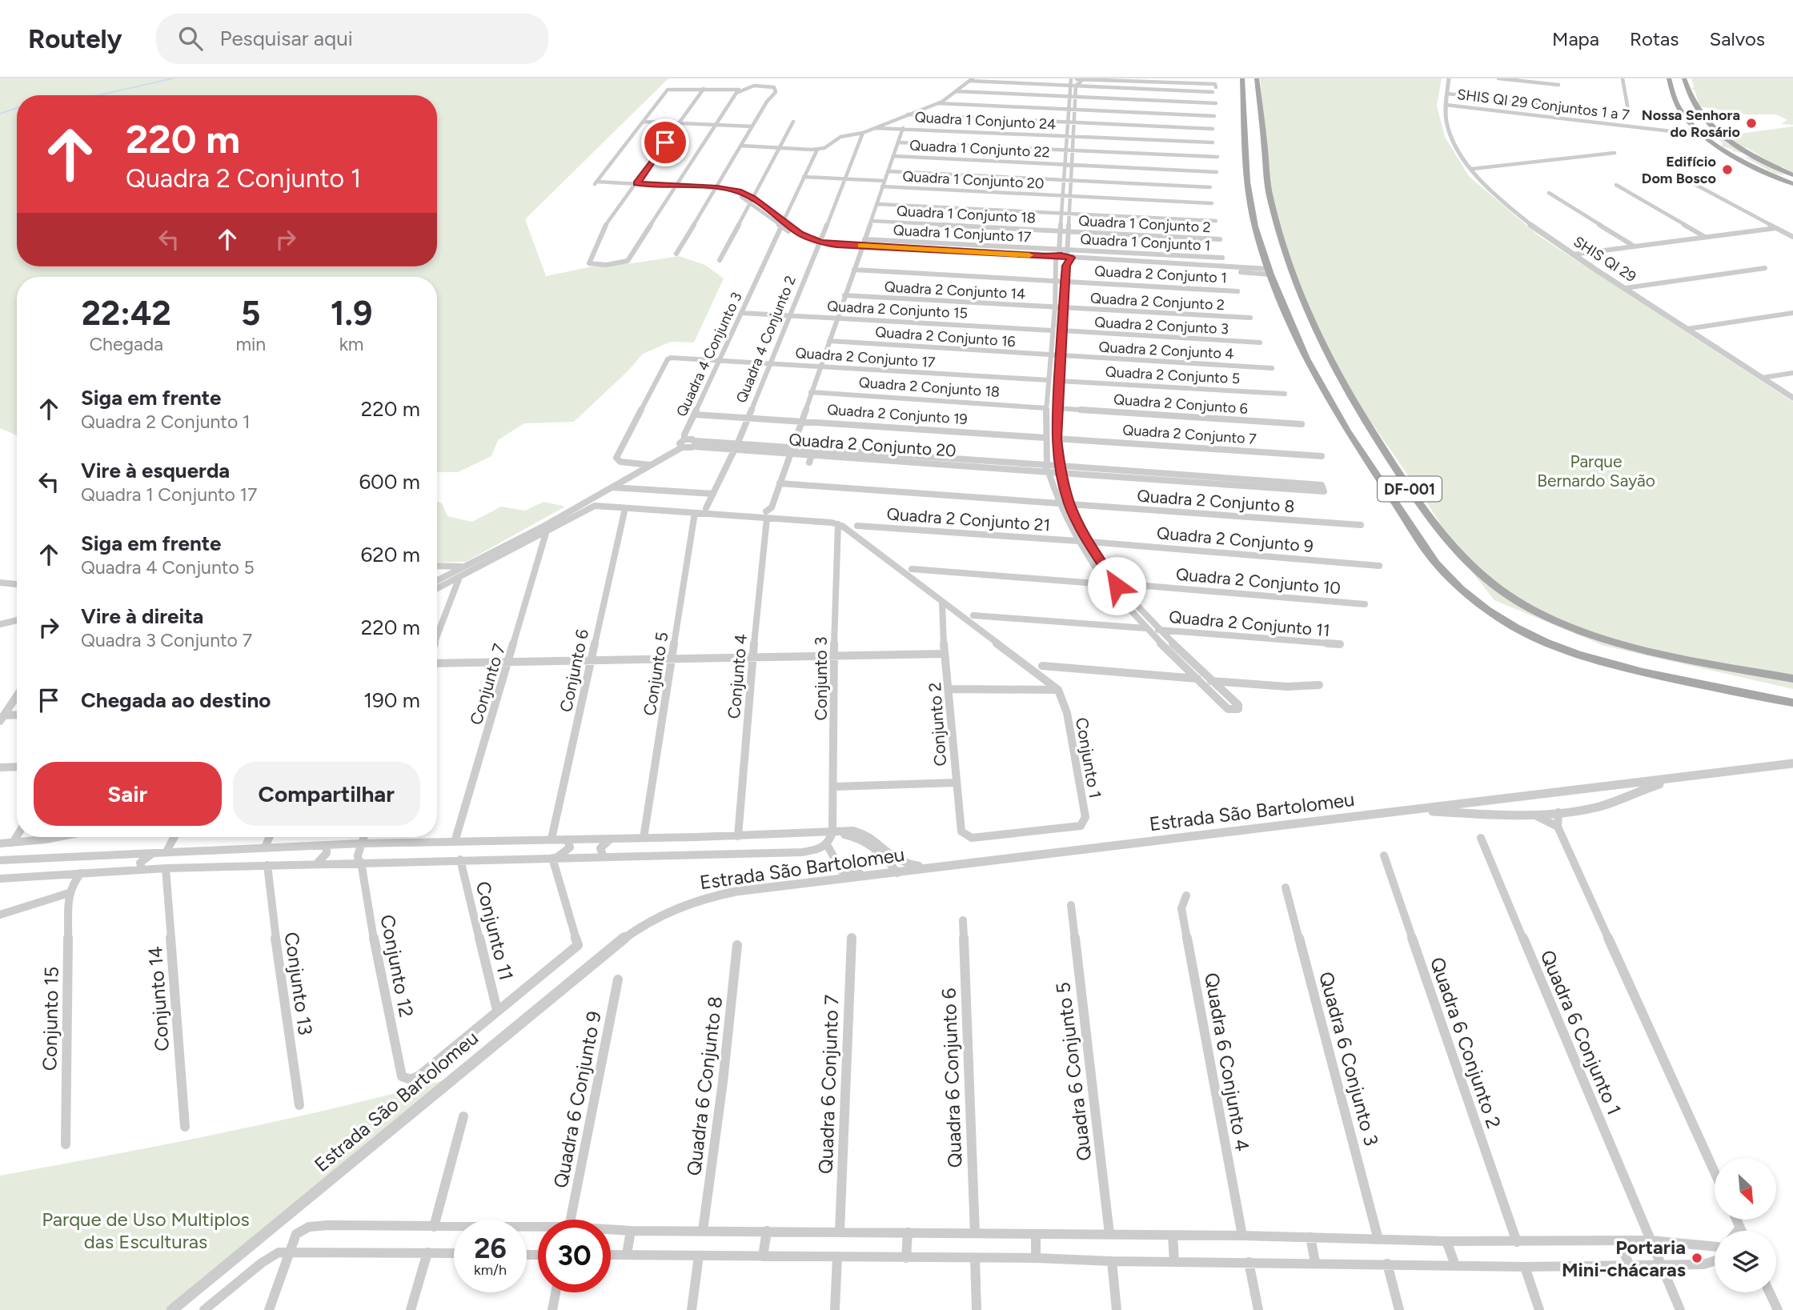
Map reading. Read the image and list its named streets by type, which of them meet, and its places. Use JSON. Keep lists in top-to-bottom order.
{
  "streets": {
    "main road": ["DF-001"],
    "street": [
      "SHIS QI 29 Conjuntos 1 a 7",
      "Quadra 1 Conjunto 24",
      "Quadra 1 Conjunto 22",
      "Quadra 1 Conjunto 20",
      "Quadra 1 Conjunto 18",
      "Quadra 1 Conjunto 2",
      "Quadra 1 Conjunto 17",
      "Quadra 1 Conjunto 1",
      "SHIS QI 29",
      "Quadra 2 Conjunto 1",
      "Quadra 2 Conjunto 14",
      "Quadra 2 Conjunto 2",
      "Quadra 2 Conjunto 15",
      "Quadra 2 Conjunto 3",
      "Quadra 2 Conjunto 16",
      "Quadra 4 Conjunto 2",
      "Quadra 2 Conjunto 4",
      "Quadra 4 Conjunto 3",
      "Quadra 2 Conjunto 17",
      "Quadra 2 Conjunto 5",
      "Quadra 2 Conjunto 18",
      "Quadra 2 Conjunto 6",
      "Quadra 2 Conjunto 19",
      "Quadra 2 Conjunto 7",
      "Quadra 2 Conjunto 20",
      "Quadra 2 Conjunto 8",
      "Quadra 2 Conjunto 21",
      "Quadra 2 Conjunto 9",
      "Quadra 2 Conjunto 10",
      "Quadra 2 Conjunto 11",
      "Conjunto 6",
      "Conjunto 5",
      "Conjunto 4",
      "Conjunto 3",
      "Conjunto 7",
      "Conjunto 2",
      "Conjunto 1",
      "Estrada São Bartolomeu",
      "Conjunto 11",
      "Conjunto 12",
      "Conjunto 13",
      "Conjunto 14",
      "Conjunto 15",
      "Quadra 6 Conjunto 1",
      "Quadra 6 Conjunto 2",
      "Quadra 6 Conjunto 3",
      "Quadra 6 Conjunto 4",
      "Quadra 6 Conjunto 5",
      "Quadra 6 Conjunto 6",
      "Quadra 6 Conjunto 7",
      "Quadra 6 Conjunto 8",
      "Quadra 6 Conjunto 9"
    ]
  },
  "crossings": [
    ["SHIS QI 29 Conjuntos 1 a 7", "SHIS QI 29"],
    ["Quadra 1 Conjunto 18", "Quadra 1 Conjunto 2"],
    ["Quadra 1 Conjunto 17", "Quadra 4 Conjunto 2"],
    ["Quadra 1 Conjunto 17", "Quadra 4 Conjunto 3"],
    ["Quadra 2 Conjunto 14", "Quadra 2 Conjunto 2"],
    ["Quadra 2 Conjunto 15", "Quadra 4 Conjunto 2"],
    ["Quadra 2 Conjunto 15", "Quadra 4 Conjunto 3"],
    ["Quadra 2 Conjunto 16", "Quadra 2 Conjunto 4"],
    ["Quadra 4 Conjunto 2", "Quadra 2 Conjunto 17"],
    ["Quadra 4 Conjunto 2", "Quadra 2 Conjunto 19"],
    ["Quadra 4 Conjunto 2", "Quadra 2 Conjunto 20"],
    ["Quadra 4 Conjunto 3", "Quadra 2 Conjunto 17"],
    ["Quadra 4 Conjunto 3", "Quadra 2 Conjunto 19"],
    ["Conjunto 2", "Conjunto 1"],
    ["Conjunto 11", "Conjunto 12"]
  ],
  "parks": ["Parque Bernardo Sayão", "Parque de Uso Multiplos das Esculturas"],
  "places": ["Nossa Senhora do Rosário", "Edifício Dom Bosco", "Portaria Mini-chácaras"],
  "north": "bottom right",
  "page": {
    "header": "Routely",
    "search": "Pesquisar aqui",
    "nav": ["Mapa", "Rotas", "Salvos"],
    "turn": ["220 m", "Quadra 2 Conjunto 1"],
    "eta": [
      "22:42",
      "Chegada",
      "5",
      "min",
      "1.9",
      "km"
    ],
    "list": [
      {
        "name": "Siga em frente",
        "note": "Quadra 2 Conjunto 1",
        "value": "220 m"
      },
      {
        "name": "Vire à esquerda",
        "note": "Quadra 1 Conjunto 17",
        "value": "600 m"
      },
      {
        "name": "Siga em frente",
        "note": "Quadra 4 Conjunto 5",
        "value": "620 m"
      },
      {
        "name": "Vire à direita",
        "note": "Quadra 3 Conjunto 7",
        "value": "220 m"
      },
      {
        "name": "Chegada ao destino",
        "value": "190 m"
      }
    ],
    "buttons": ["Sair", "Compartilhar"],
    "speed": "26 km/h",
    "limit": "30"
  }
}
